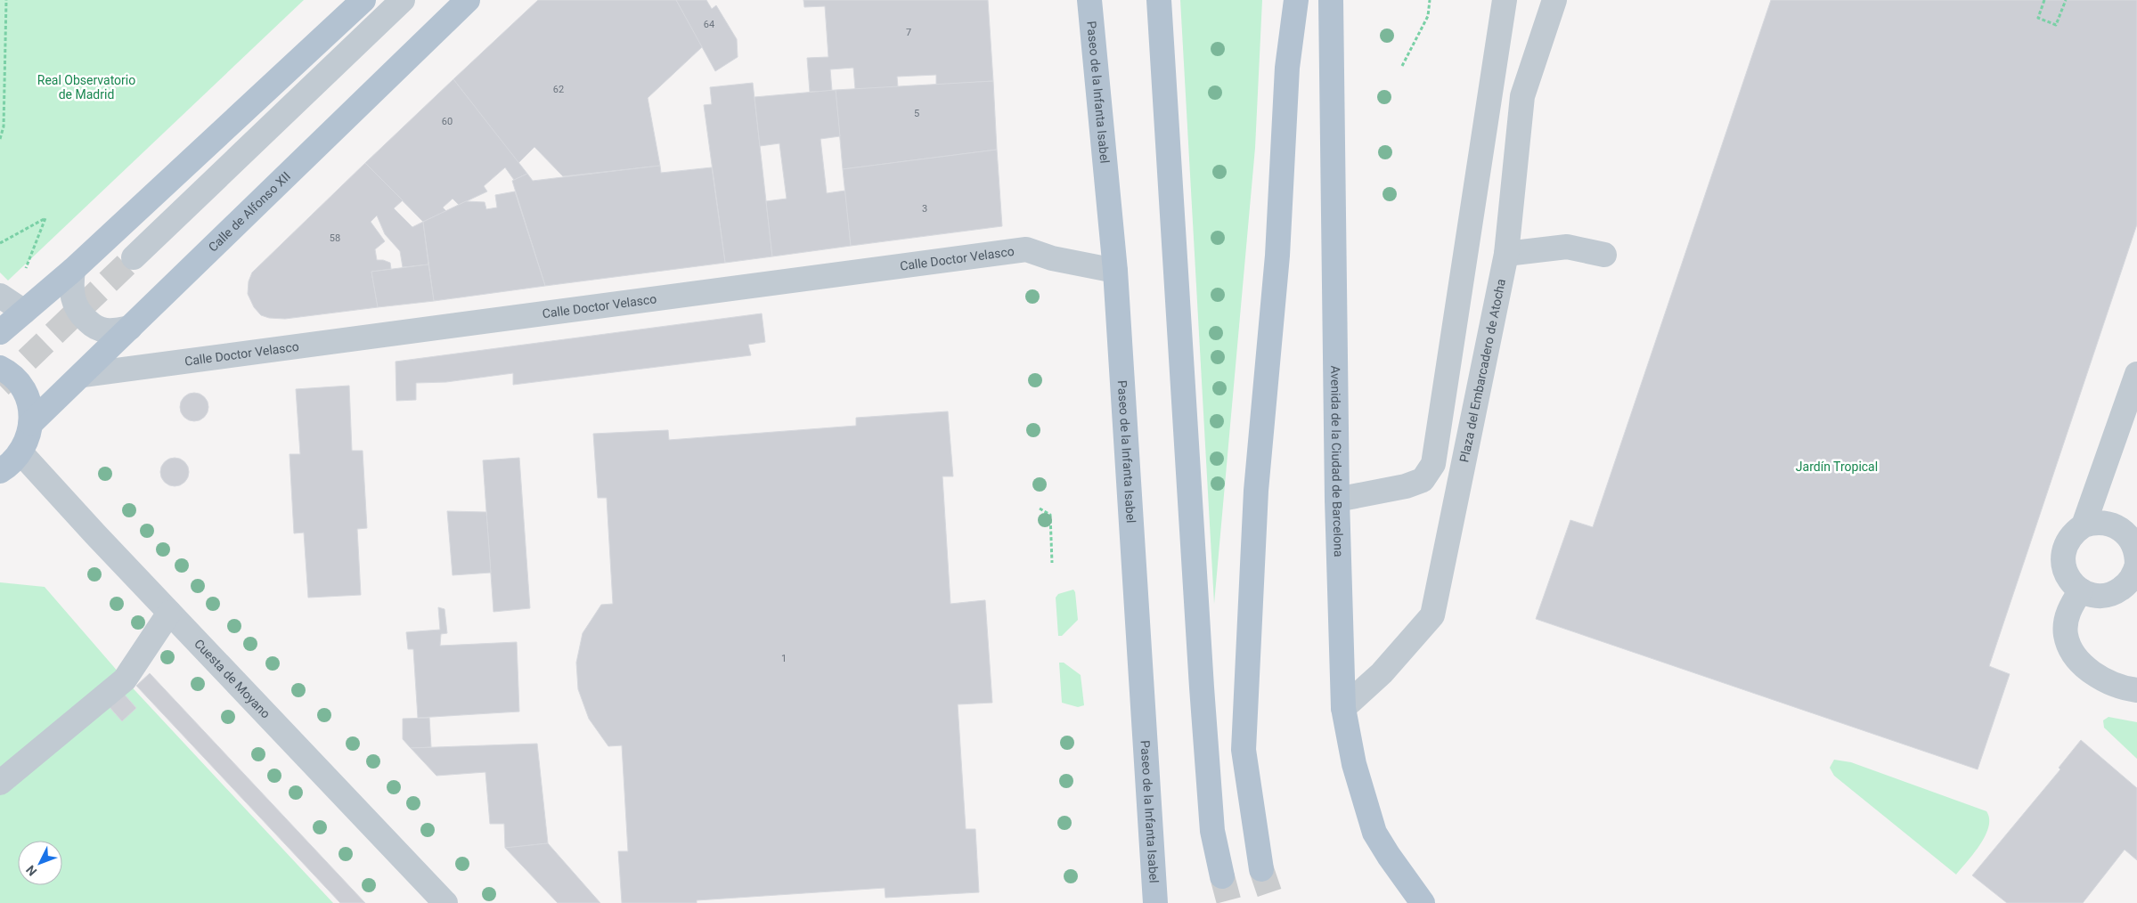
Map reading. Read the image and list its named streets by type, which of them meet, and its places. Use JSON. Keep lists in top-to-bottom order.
{
  "streets": {
    "main road": ["Paseo de la Infanta Isabel", "Calle de Alfonso XII", "Avenida de la Ciudad de Barcelona"],
    "street": ["Calle Doctor Velasco", "Plaza del Embarcadero de Atocha", "Cuesta de Moyano"]
  },
  "crossings": [
    ["Paseo de la Infanta Isabel", "Calle Doctor Velasco"],
    ["Calle de Alfonso XII", "Calle Doctor Velasco"],
    ["Calle de Alfonso XII", "Cuesta de Moyano"],
    ["Plaza del Embarcadero de Atocha", "Avenida de la Ciudad de Barcelona"]
  ],
  "parks": ["Real Observatorio de Madrid", "Jardín Tropical"],
  "house_numbers": [
    "64",
    "7",
    "62",
    "5",
    "60",
    "3",
    "58",
    "1"
  ],
  "north": "bottom left"
}
